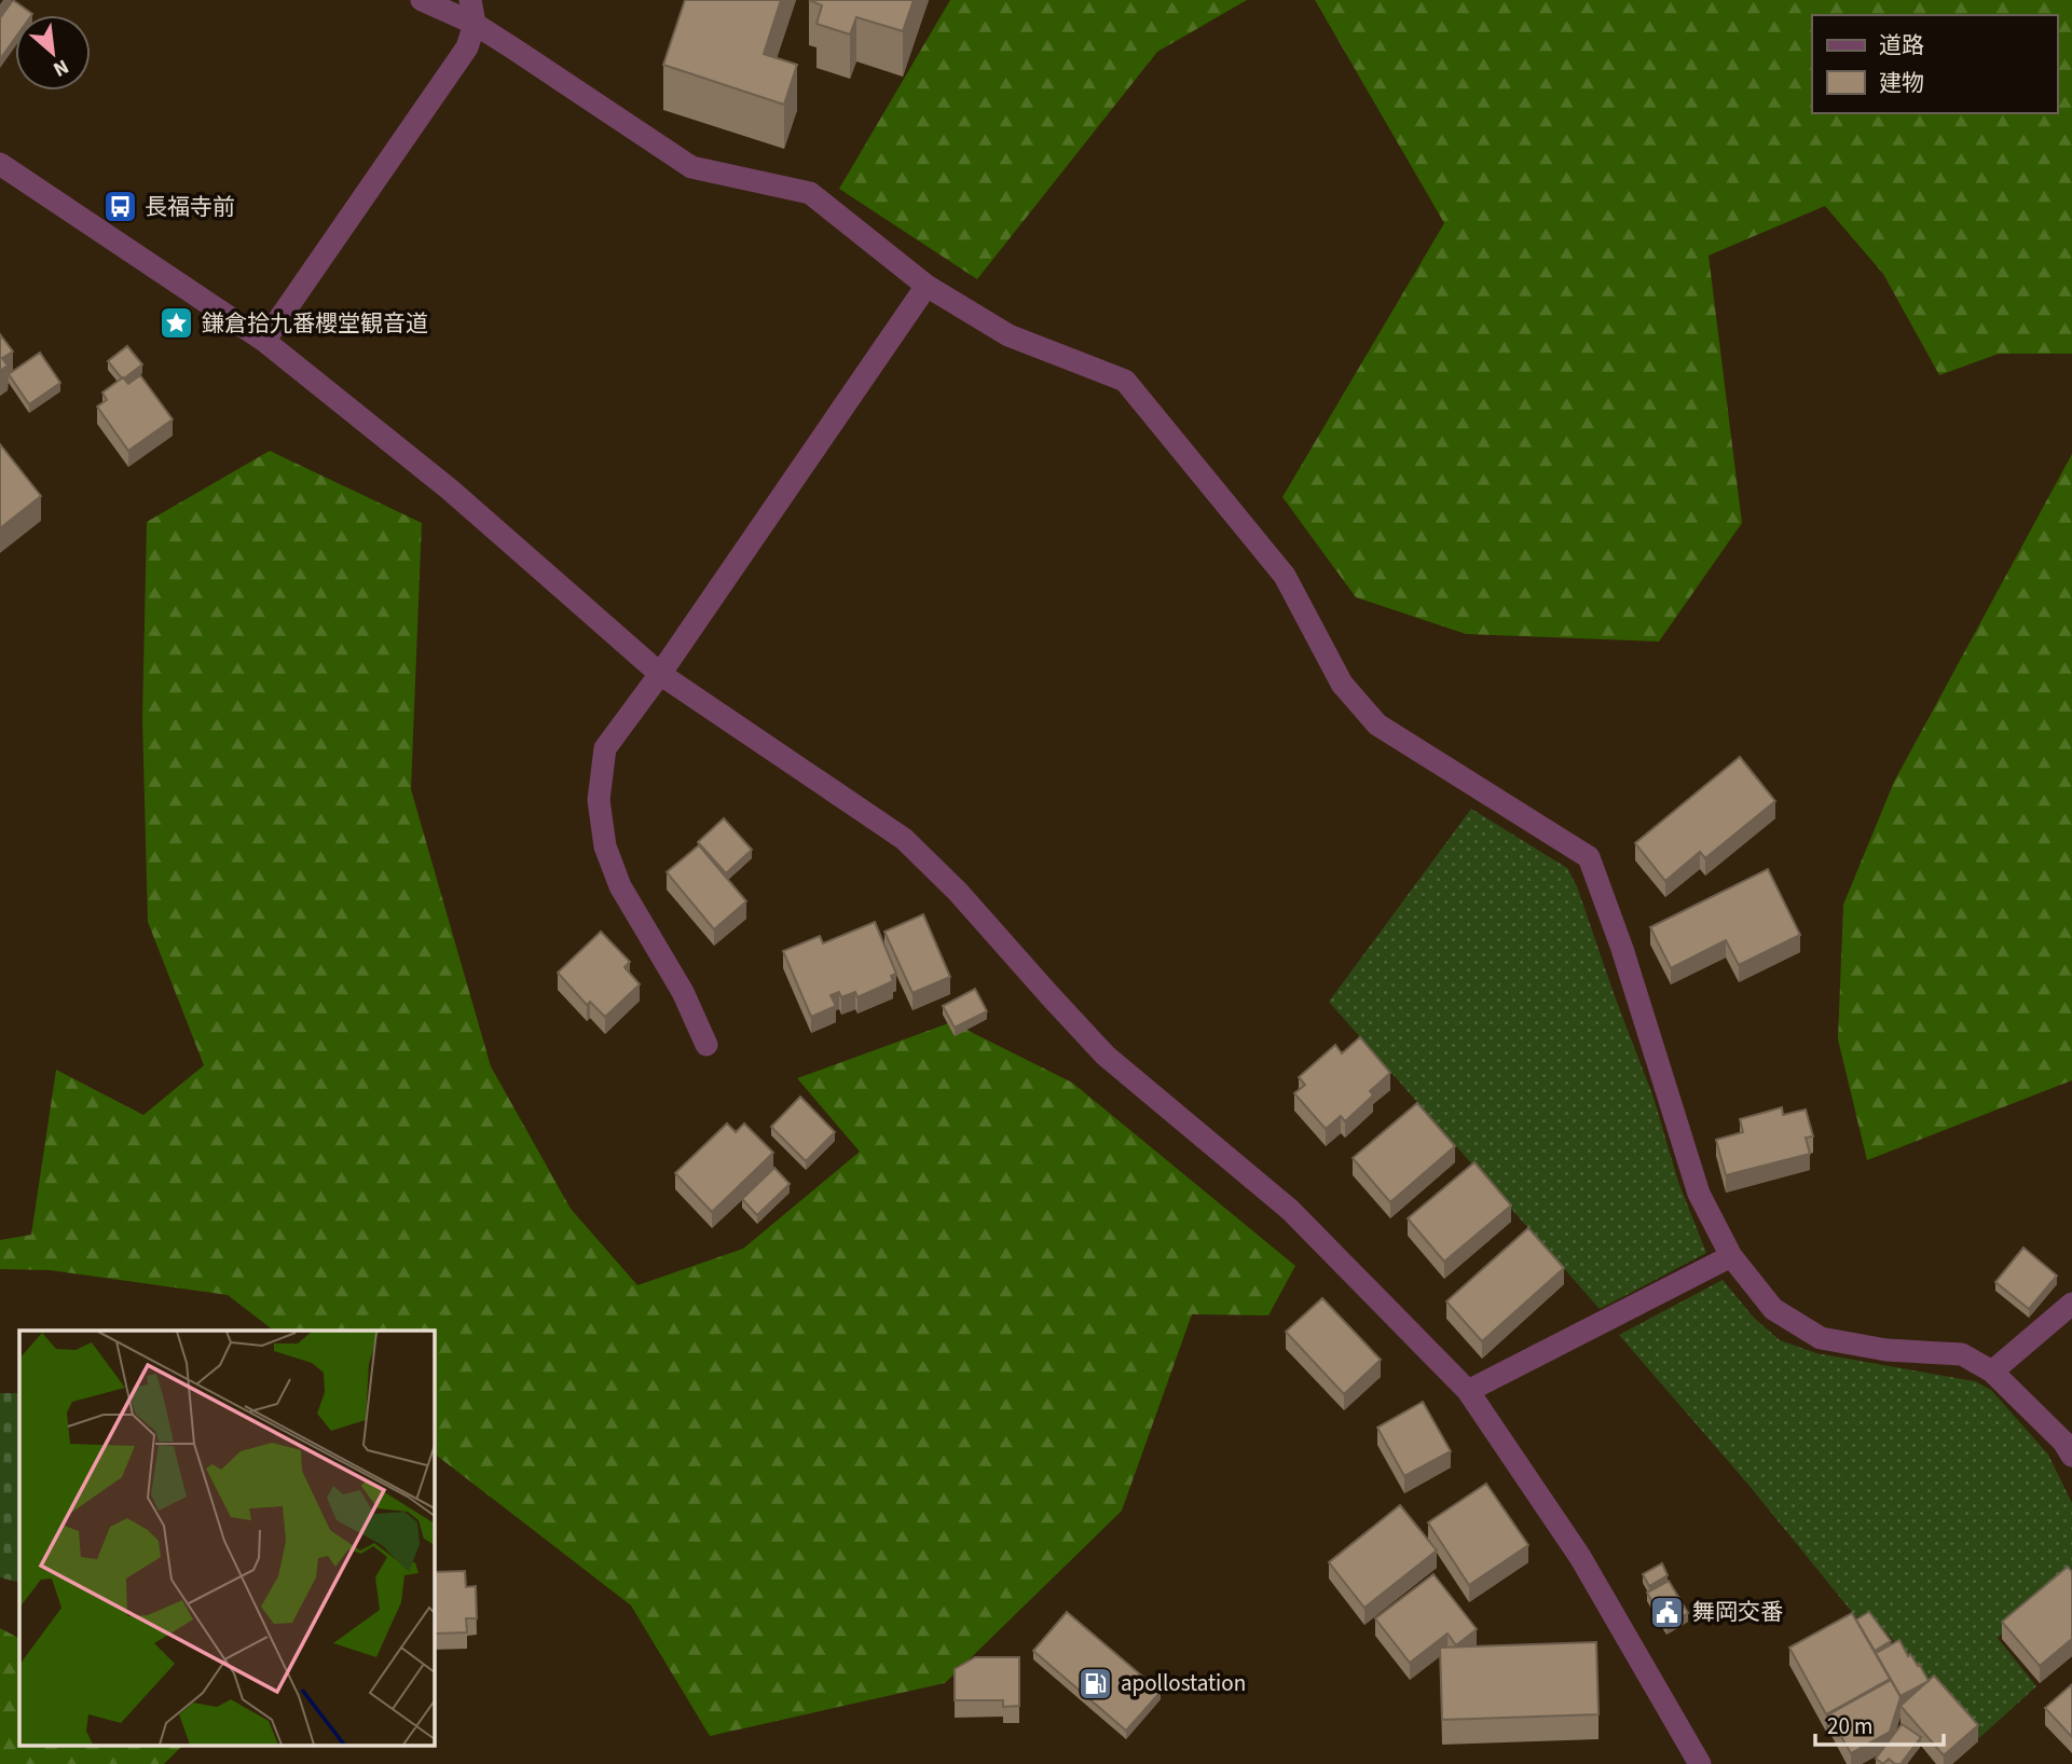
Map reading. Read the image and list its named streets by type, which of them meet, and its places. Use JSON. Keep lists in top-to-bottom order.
{
  "places": {
    "bus stop": ["長福寺前"],
    "place": ["鎌倉拾九番櫻堂観音道"],
    "public building": ["舞岡交番"],
    "fuel station": ["apollostation"]
  },
  "legend": ["道路", "建物"],
  "scale_bar": "20 m",
  "north": "bottom right"
}
